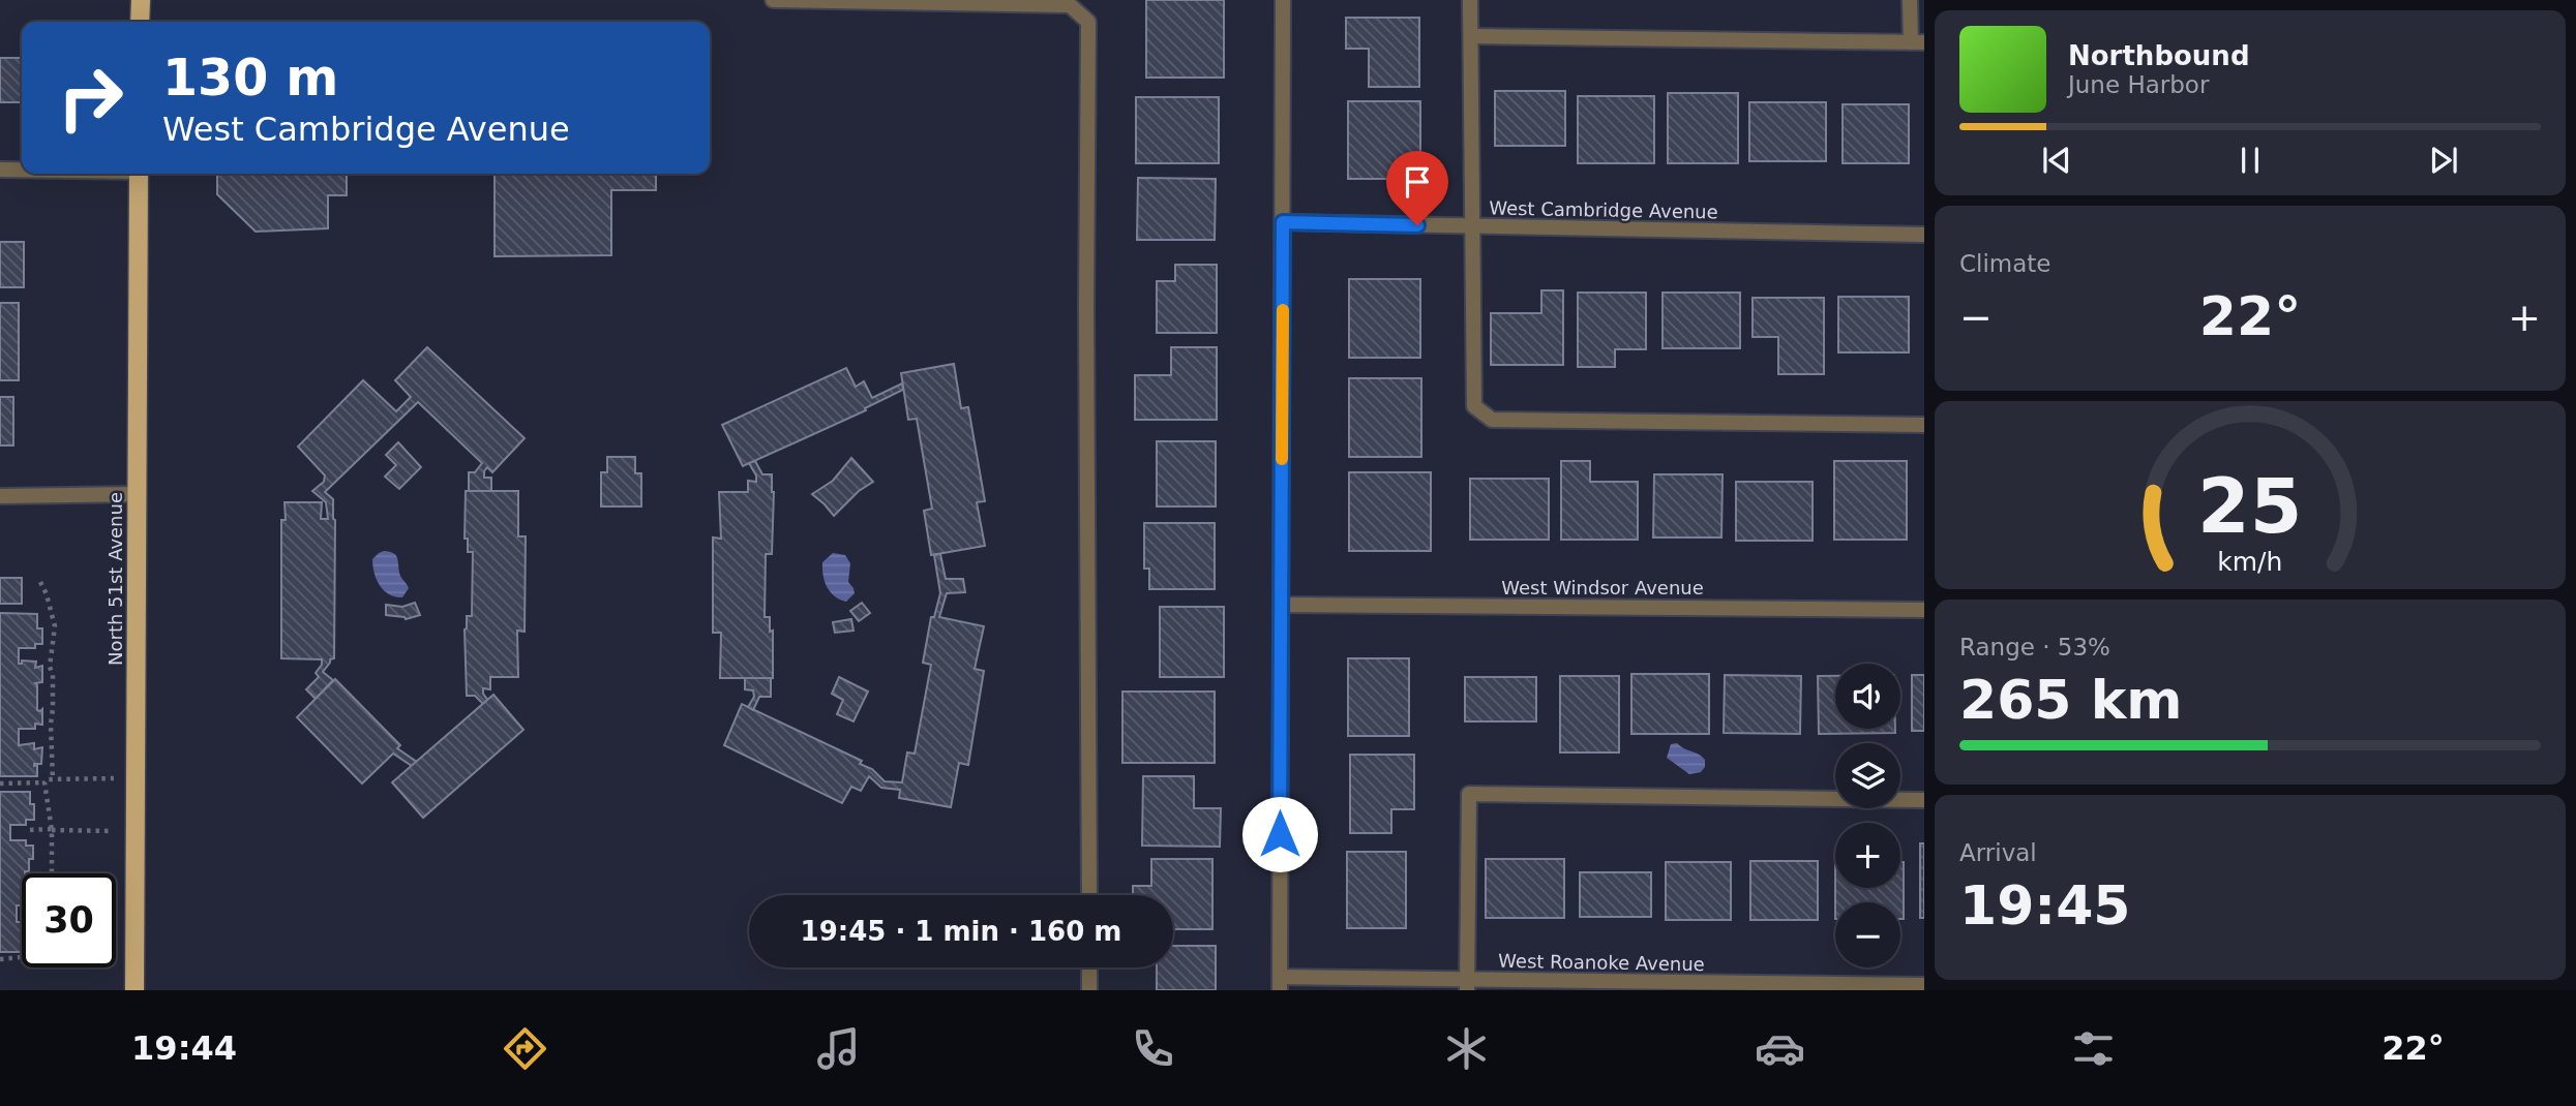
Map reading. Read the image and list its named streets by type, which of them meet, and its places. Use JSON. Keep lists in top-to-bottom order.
{
  "streets": {
    "main road": ["North 51st Avenue"],
    "street": ["West Cambridge Avenue", "West Windsor Avenue", "West Roanoke Avenue"]
  },
  "page": {
    "turn": ["130 m", "West Cambridge Avenue"],
    "song": ["Northbound", "June Harbor"],
    "tile": [
      "Climate",
      ["Range · 53%", "265 km"],
      ["Arrival", "19:45"]
    ],
    "heat": ["−", "22°", "+"],
    "map_buttons": ["+", "−"],
    "limit": "30",
    "trip": "19:45 · 1 min · 160 m",
    "tabs": ["19:44", "22°"],
    "gauge": ["25", "km/h"]
  }
}
